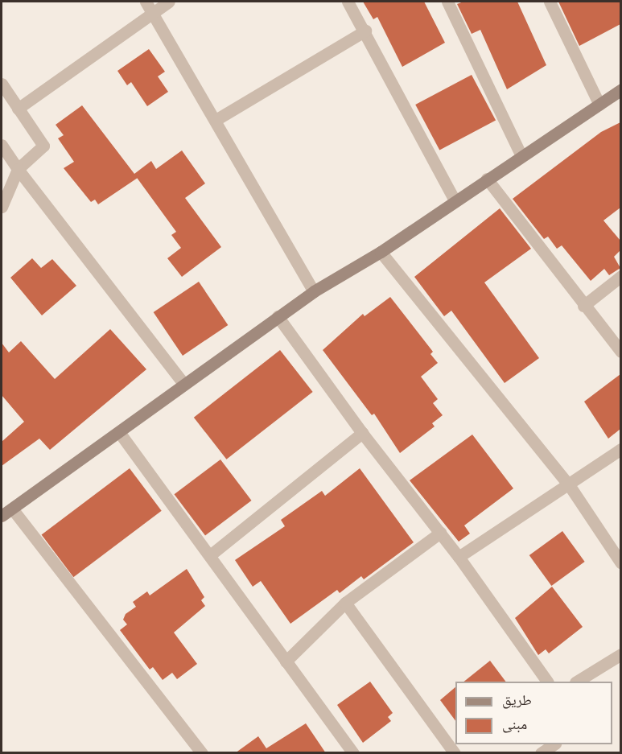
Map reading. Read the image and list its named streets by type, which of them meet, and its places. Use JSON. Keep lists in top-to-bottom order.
{
  "legend": ["طريق", "مبنى"]
}
